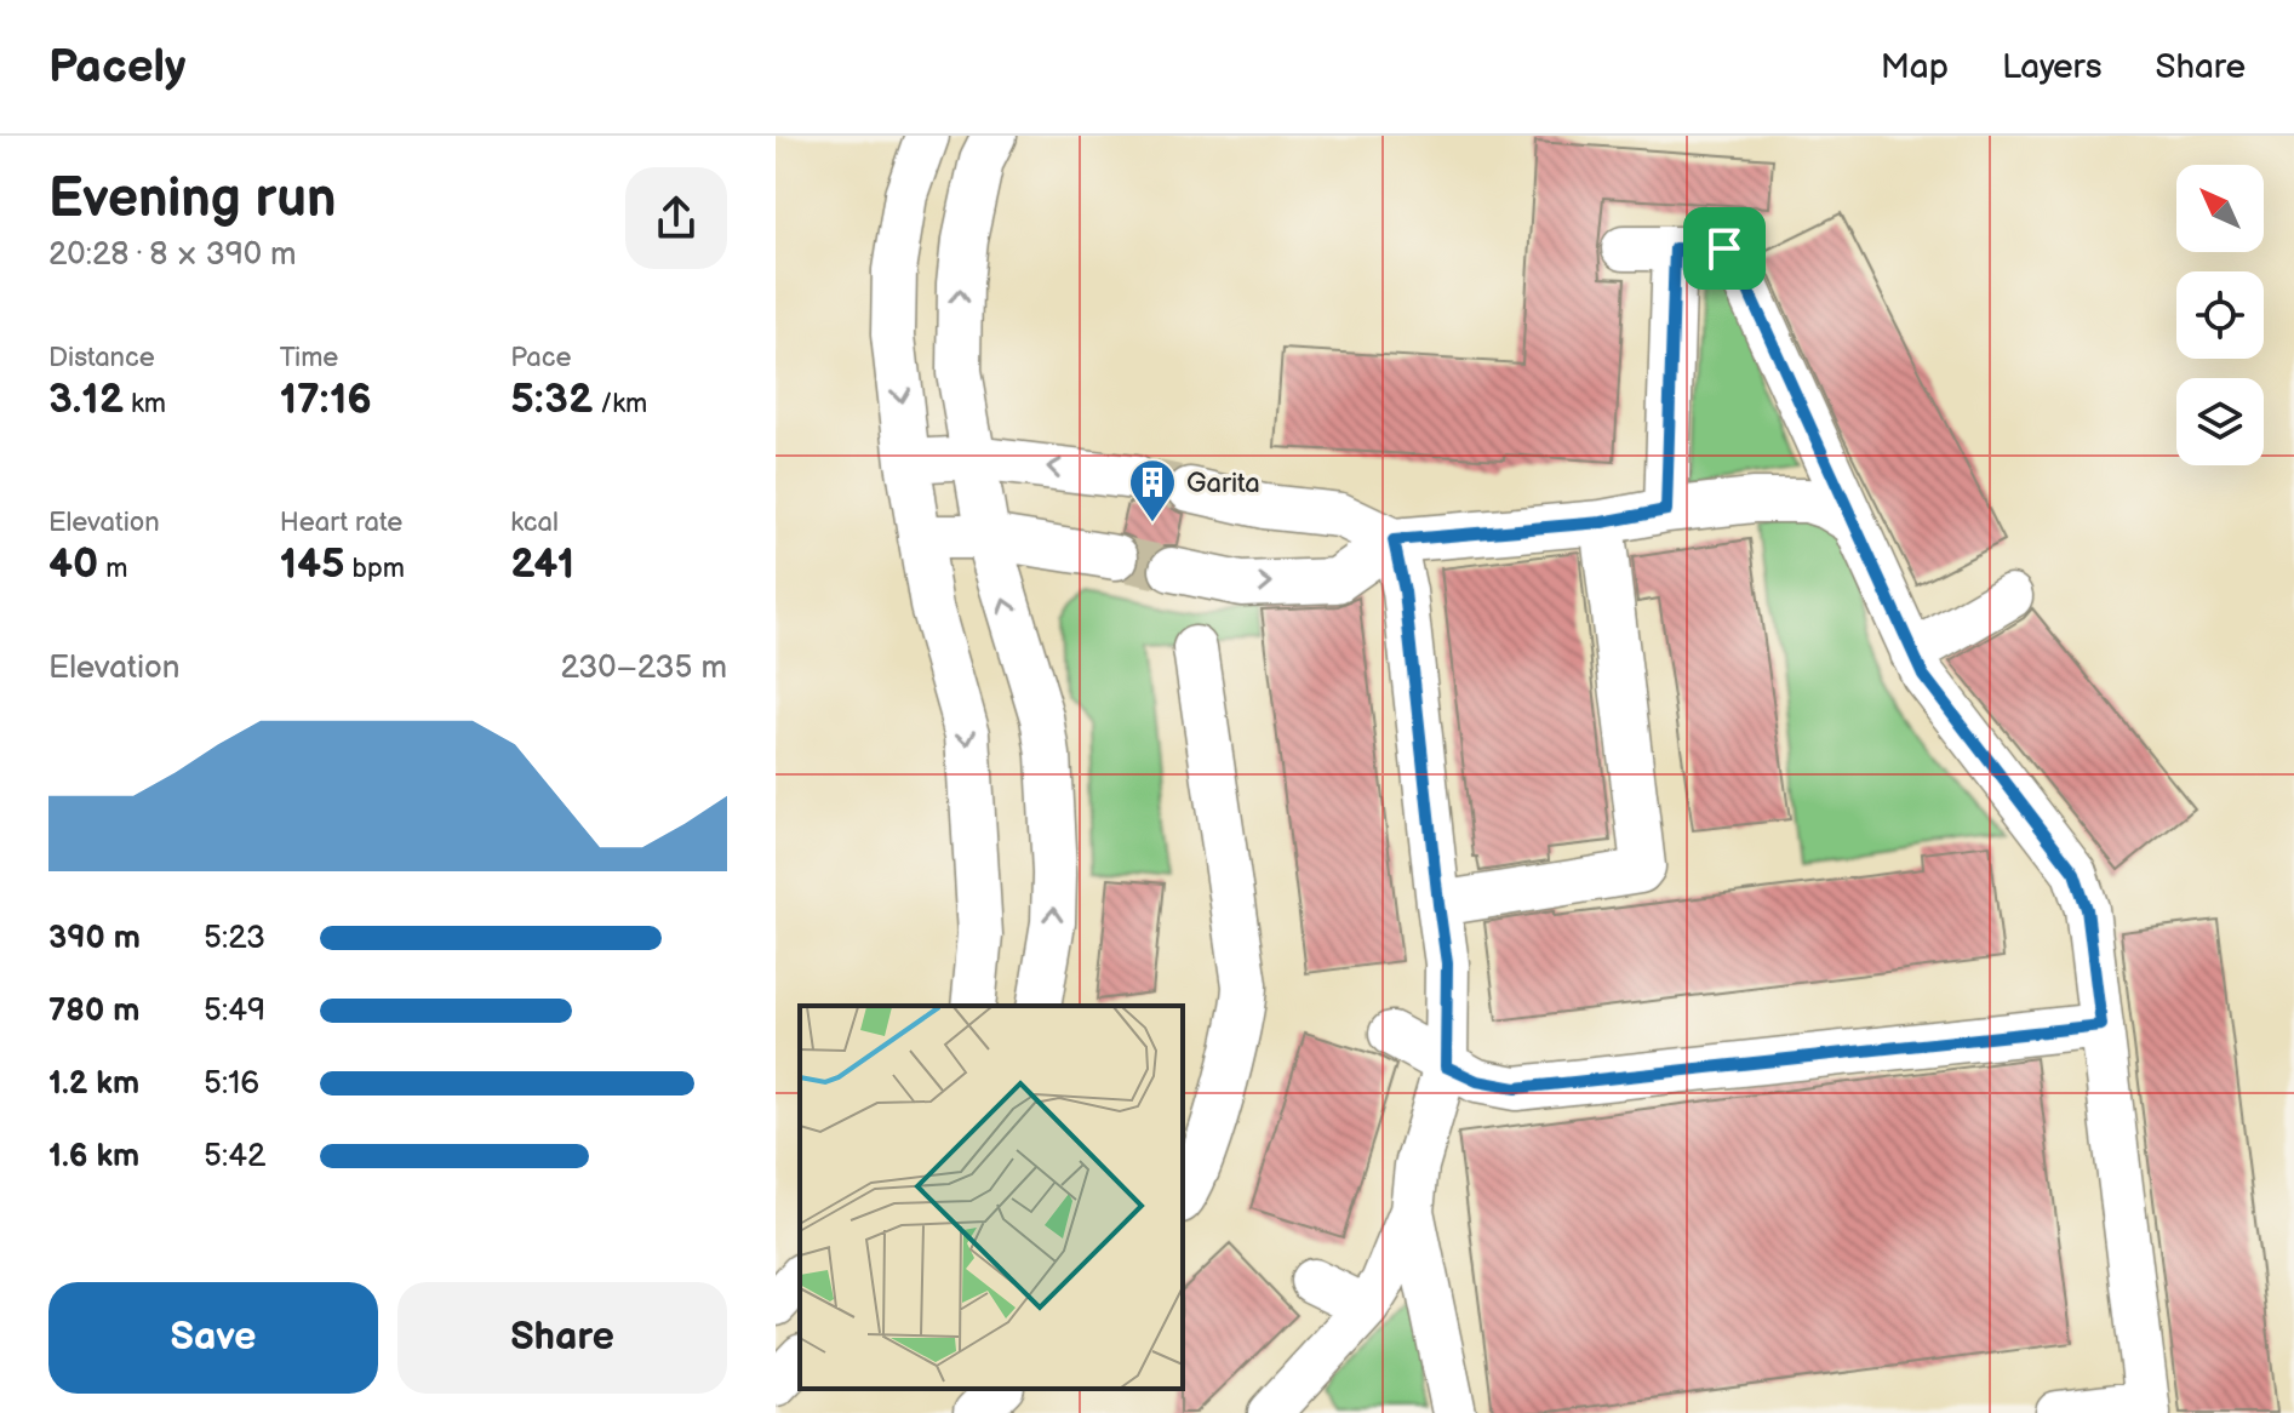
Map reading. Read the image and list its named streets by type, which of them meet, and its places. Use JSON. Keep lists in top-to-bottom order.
{
  "places": {
    "building": ["Garita"]
  },
  "north": "top left",
  "page": {
    "header": "Pacely",
    "nav": ["Map", "Layers", "Share"],
    "heading": ["Evening run", "20:28 · 8 × 390 m"],
    "stats": [
      ["Distance", "3.12 km"],
      ["Time", "17:16"],
      ["Pace", "5:32 /km"],
      ["Elevation", "40 m"],
      ["Heart rate", "145 bpm"],
      ["kcal", "241"]
    ],
    "chart": ["Elevation", "230–235 m"],
    "list": [
      {
        "name": "390 m",
        "note": "5:23"
      },
      {
        "name": "780 m",
        "note": "5:49"
      },
      {
        "name": "1.2 km",
        "note": "5:16"
      },
      {
        "name": "1.6 km",
        "note": "5:42"
      }
    ],
    "buttons": ["Save", "Share"]
  }
}
